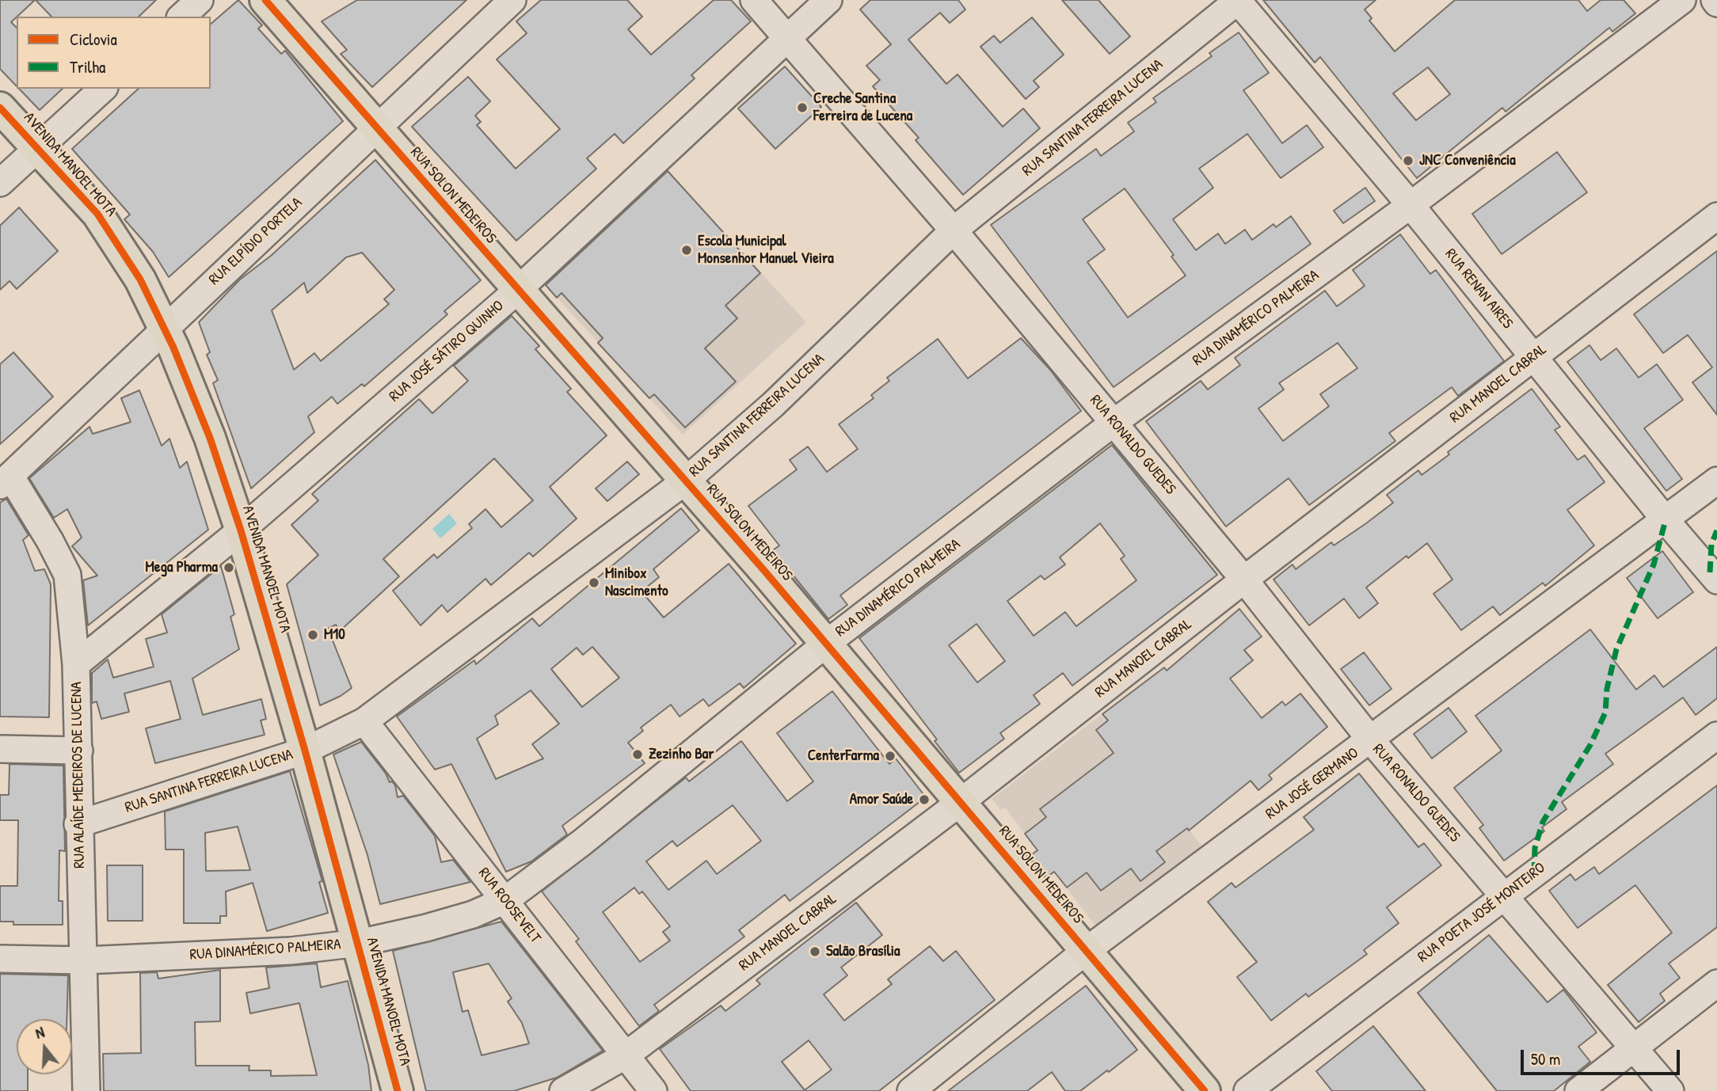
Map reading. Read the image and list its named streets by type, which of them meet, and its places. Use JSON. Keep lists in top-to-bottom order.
{
  "streets": {
    "main road": ["AVENIDA MANOEL MOTA", "RUA SOLON MEDEIROS"],
    "street": [
      "RUA SANTINA FERREIRA LUCENA",
      "RUA ELPÍDIO PORTELA",
      "RUA RENAN AIRES",
      "RUA DINAMÉRICO PALMEIRA",
      "RUA JOSÉ SÁTIRO QUINHO",
      "RUA MANOEL CABRAL",
      "RUA RONALDO GUEDES",
      "RUA ALAÍDE MEDEIROS DE LUCENA",
      "RUA JOSÉ GERMANO",
      "RUA ROOSEVELT",
      "RUA POETA JOSÉ MONTEIRO"
    ]
  },
  "crossings": [
    ["RUA SANTINA FERREIRA LUCENA", "AVENIDA MANOEL MOTA"],
    ["RUA SANTINA FERREIRA LUCENA", "RUA SOLON MEDEIROS"],
    ["RUA SANTINA FERREIRA LUCENA", "RUA RENAN AIRES"],
    ["RUA SANTINA FERREIRA LUCENA", "RUA RONALDO GUEDES"],
    ["RUA SANTINA FERREIRA LUCENA", "RUA ALAÍDE MEDEIROS DE LUCENA"],
    ["RUA SANTINA FERREIRA LUCENA", "RUA ROOSEVELT"],
    ["AVENIDA MANOEL MOTA", "RUA ELPÍDIO PORTELA"],
    ["AVENIDA MANOEL MOTA", "RUA DINAMÉRICO PALMEIRA"],
    ["AVENIDA MANOEL MOTA", "RUA JOSÉ SÁTIRO QUINHO"],
    ["RUA SOLON MEDEIROS", "RUA ELPÍDIO PORTELA"],
    ["RUA SOLON MEDEIROS", "RUA DINAMÉRICO PALMEIRA"],
    ["RUA SOLON MEDEIROS", "RUA JOSÉ SÁTIRO QUINHO"],
    ["RUA SOLON MEDEIROS", "RUA MANOEL CABRAL"],
    ["RUA SOLON MEDEIROS", "RUA JOSÉ GERMANO"],
    ["RUA ELPÍDIO PORTELA", "RUA ALAÍDE MEDEIROS DE LUCENA"],
    ["RUA RENAN AIRES", "RUA DINAMÉRICO PALMEIRA"],
    ["RUA RENAN AIRES", "RUA MANOEL CABRAL"],
    ["RUA RENAN AIRES", "RUA JOSÉ GERMANO"],
    ["RUA DINAMÉRICO PALMEIRA", "RUA RONALDO GUEDES"],
    ["RUA DINAMÉRICO PALMEIRA", "RUA ALAÍDE MEDEIROS DE LUCENA"],
    ["RUA DINAMÉRICO PALMEIRA", "RUA ROOSEVELT"],
    ["RUA JOSÉ SÁTIRO QUINHO", "RUA RONALDO GUEDES"],
    ["RUA JOSÉ SÁTIRO QUINHO", "RUA ALAÍDE MEDEIROS DE LUCENA"],
    ["RUA MANOEL CABRAL", "RUA RONALDO GUEDES"],
    ["RUA MANOEL CABRAL", "RUA ROOSEVELT"],
    ["RUA RONALDO GUEDES", "RUA JOSÉ GERMANO"],
    ["RUA RONALDO GUEDES", "RUA POETA JOSÉ MONTEIRO"]
  ],
  "places": [
    "Creche Santina Ferreira de Lucena",
    "JNC Conveniência",
    "Escola Municipal Monsenhor Manuel Vieira",
    "Mega Pharma",
    "Minibox Nascimento",
    "M10",
    "Zezinho Bar",
    "CenterFarma",
    "Amor Saúde",
    "Salão Brasília"
  ],
  "legend": ["Ciclovia", "Trilha"],
  "scale_bar": "50 m",
  "north": "top"
}
